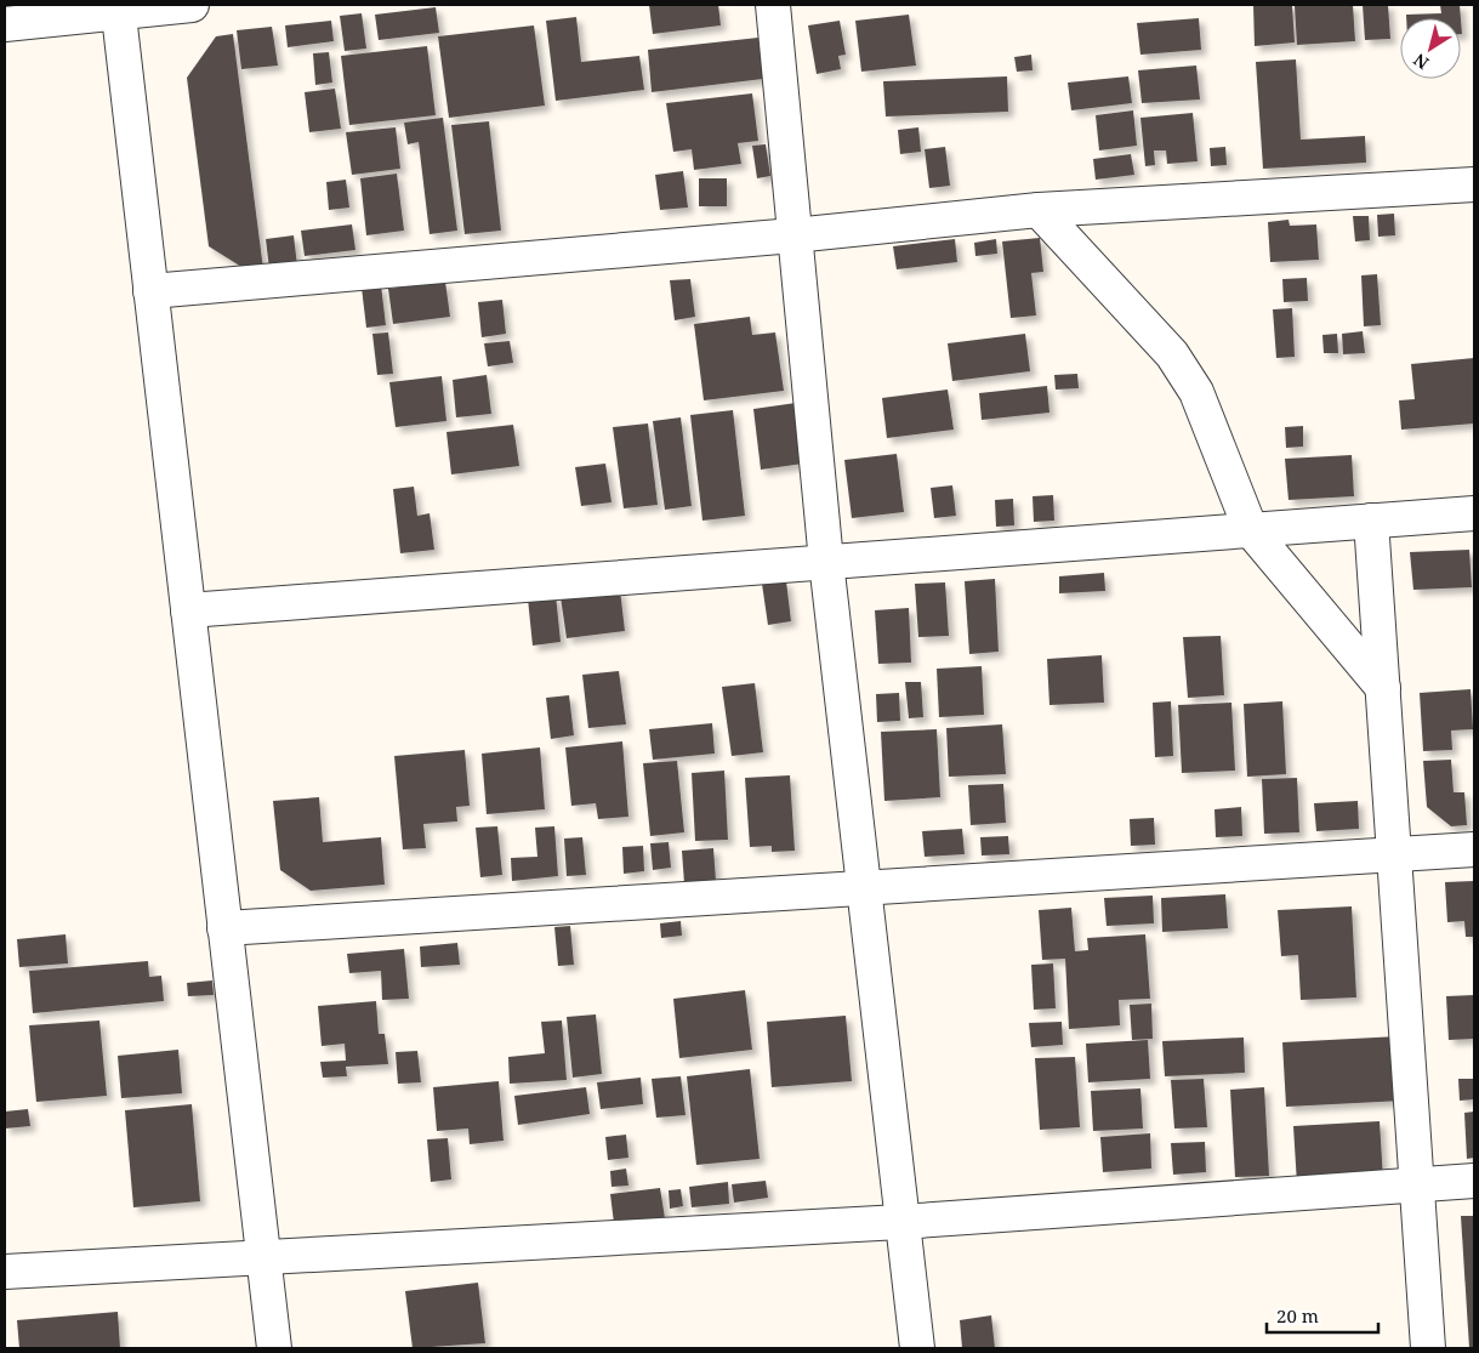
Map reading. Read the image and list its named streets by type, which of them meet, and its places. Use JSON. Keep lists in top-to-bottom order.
{
  "scale_bar": "20 m",
  "north": "bottom left"
}
